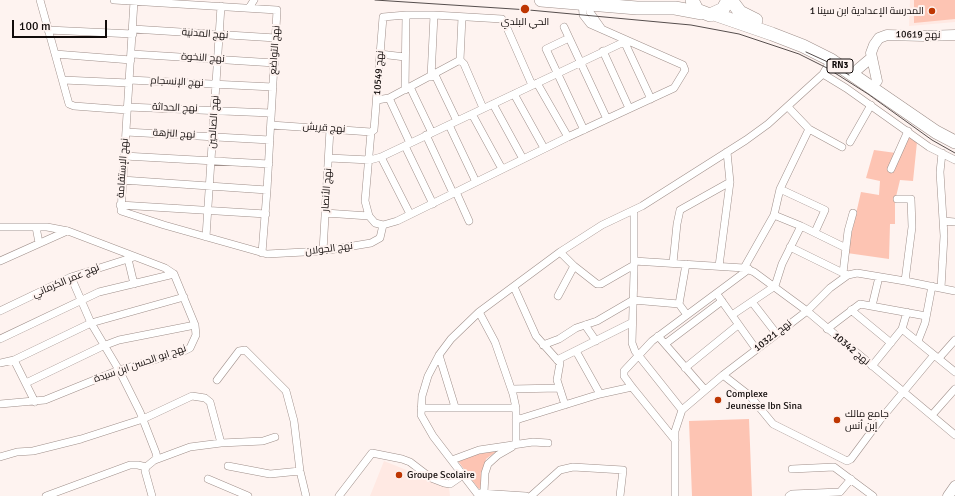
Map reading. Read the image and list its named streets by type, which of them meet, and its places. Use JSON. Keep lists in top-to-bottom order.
{
  "streets": {
    "highway": ["RN3"],
    "street": [
      "نهج المدنية",
      "نهج 10619",
      "نهج التواضع",
      "نهج النخوة",
      "نهج 10549",
      "نهج الإنسجام",
      "نهج الحداثة",
      "نهج الصالحين",
      "نهج قريش",
      "نهج النزهة",
      "نهج الإستقامة",
      "نهج الأنصار",
      "نهج الجولان",
      "نهج عمر الكرماني",
      "نهج 10321",
      "نهج 10342",
      "نهج ابو الحسن ابن سيدة"
    ]
  },
  "crossings": [
    ["نهج المدنية", "نهج التواضع"],
    ["نهج المدنية", "نهج الصالحين"],
    ["نهج المدنية", "نهج الإستقامة"],
    ["نهج التواضع", "نهج النخوة"],
    ["نهج التواضع", "نهج الإنسجام"],
    ["نهج التواضع", "نهج الحداثة"],
    ["نهج التواضع", "نهج الصالحين"],
    ["نهج التواضع", "نهج قريش"],
    ["نهج التواضع", "نهج النزهة"],
    ["نهج التواضع", "نهج الإستقامة"],
    ["نهج التواضع", "نهج الجولان"],
    ["نهج النخوة", "نهج الصالحين"],
    ["نهج النخوة", "نهج الإستقامة"],
    ["نهج 10549", "نهج قريش"],
    ["نهج الإنسجام", "نهج الحداثة"],
    ["نهج الإنسجام", "نهج الصالحين"],
    ["نهج الإنسجام", "نهج الإستقامة"],
    ["نهج الحداثة", "نهج الصالحين"],
    ["نهج الحداثة", "نهج الإستقامة"],
    ["نهج الصالحين", "نهج النزهة"],
    ["نهج الصالحين", "نهج الإستقامة"],
    ["نهج قريش", "نهج الأنصار"],
    ["نهج النزهة", "نهج الإستقامة"],
    ["نهج الإستقامة", "نهج الجولان"],
    ["نهج الأنصار", "نهج الجولان"],
    ["نهج 10321", "نهج 10342"]
  ],
  "places": [
    "الحي البلدي",
    "المدرسة الإعدادية ابن سينا 1",
    "Complexe Jeunesse Ibn Sina",
    "جامع مالك إبن أنس",
    "Groupe Scolaire"
  ],
  "scale_bar": "100 m"
}
